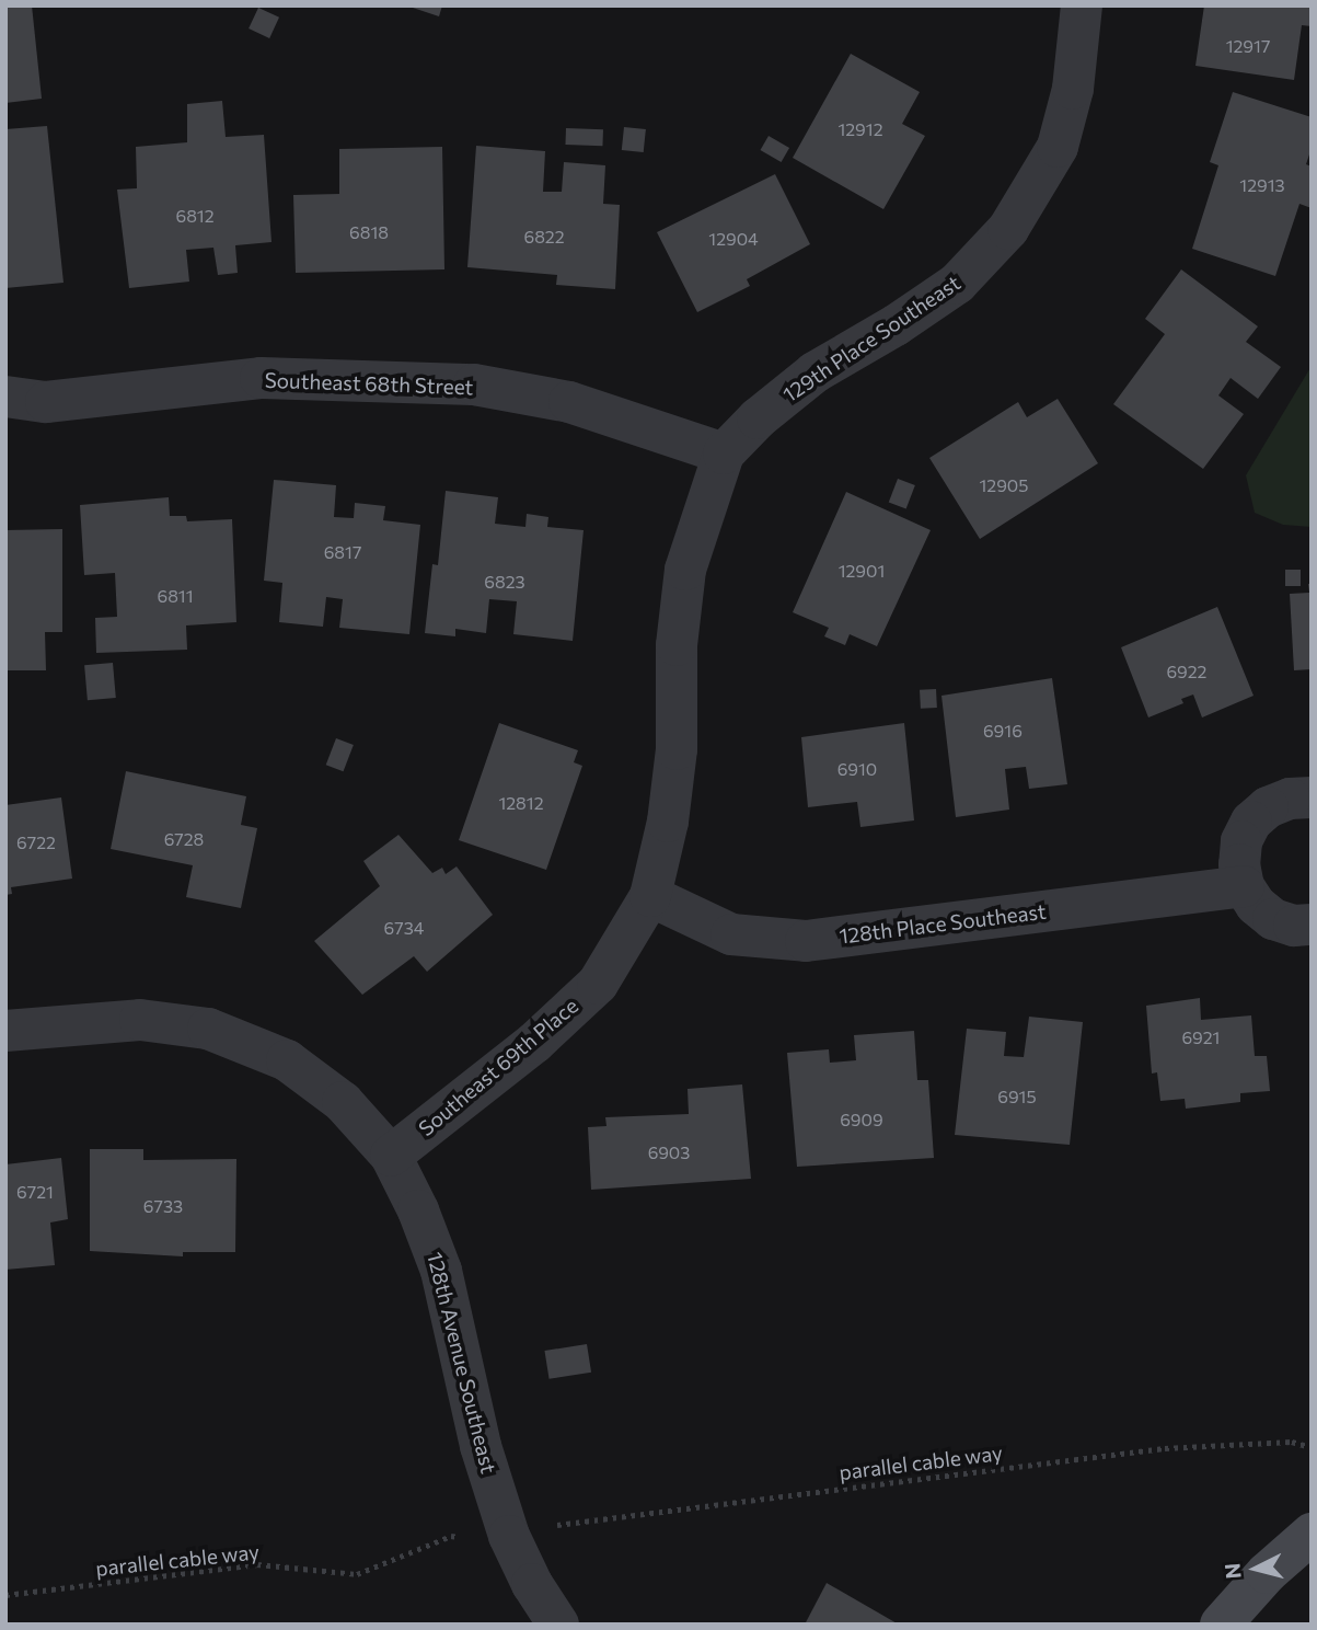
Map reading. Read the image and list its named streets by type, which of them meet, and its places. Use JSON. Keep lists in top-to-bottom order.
{
  "streets": {
    "street": [
      "129th Place Southeast",
      "Southeast 68th Street",
      "128th Place Southeast",
      "Southeast 69th Place",
      "128th Avenue Southeast"
    ],
    "path": ["parallel cable way"]
  },
  "crossings": [
    ["129th Place Southeast", "Southeast 68th Street"],
    ["129th Place Southeast", "128th Place Southeast"],
    ["129th Place Southeast", "Southeast 69th Place"],
    ["128th Place Southeast", "Southeast 69th Place"],
    ["Southeast 69th Place", "128th Avenue Southeast"]
  ],
  "house_numbers": [
    "12917",
    "12912",
    "12913",
    "6812",
    "6818",
    "6822",
    "12904",
    "12905",
    "6817",
    "12901",
    "6823",
    "6811",
    "6922",
    "6916",
    "6910",
    "12812",
    "6728",
    "6722",
    "6734",
    "6921",
    "6915",
    "6909",
    "6903",
    "6721",
    "6733"
  ],
  "north": "left"
}
